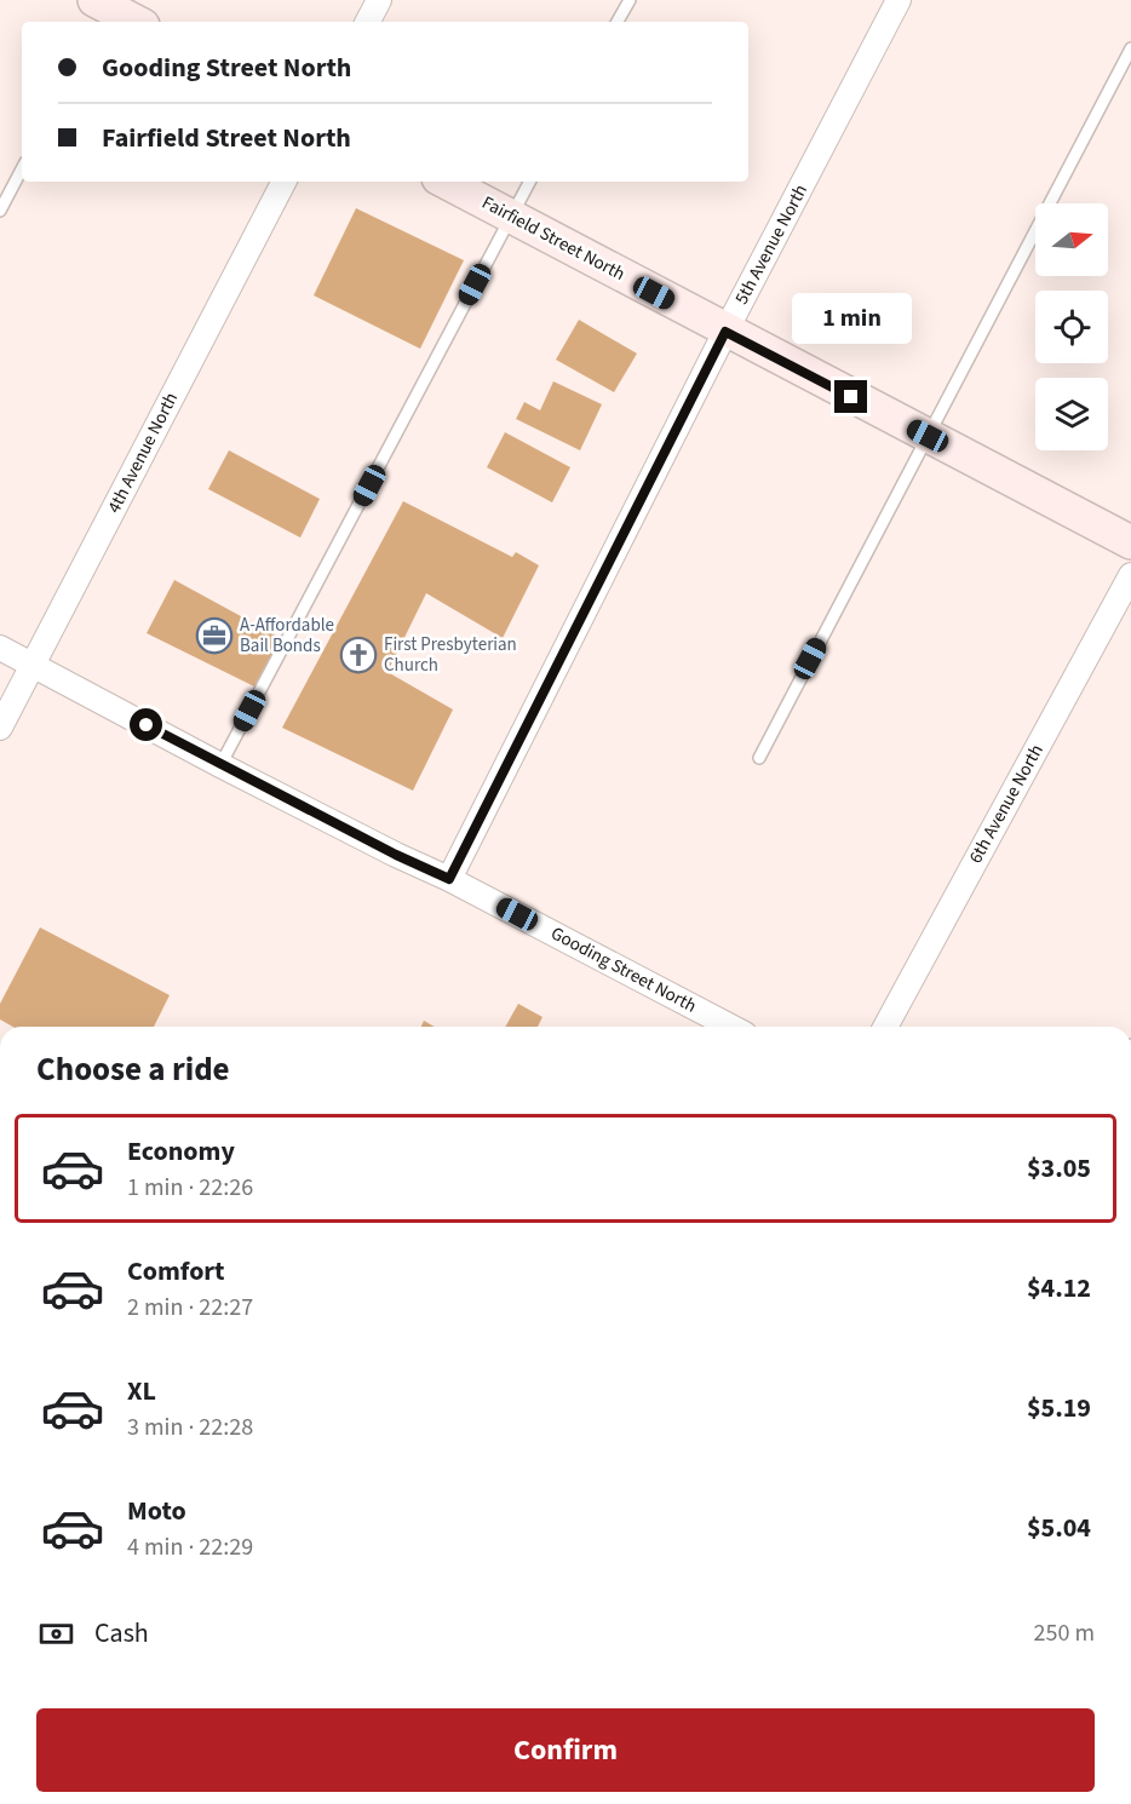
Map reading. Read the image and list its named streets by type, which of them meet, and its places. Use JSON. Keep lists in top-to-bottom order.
{
  "streets": {
    "street": [
      "Fairfield Street North",
      "5th Avenue North",
      "4th Avenue North",
      "6th Avenue North",
      "Gooding Street North"
    ]
  },
  "crossings": [
    ["Fairfield Street North", "5th Avenue North"],
    ["5th Avenue North", "Gooding Street North"],
    ["4th Avenue North", "Gooding Street North"]
  ],
  "places": {
    "office": ["A-Affordable Bail Bonds"],
    "church": ["First Presbyterian Church"]
  },
  "north": "right",
  "page": {
    "banner": ["Gooding Street North", "Fairfield Street North"],
    "bubble": "1 min",
    "heading": "Choose a ride",
    "list": [
      {
        "name": "Economy",
        "note": "1 min · 22:26",
        "value": "$3.05"
      },
      {
        "name": "Comfort",
        "note": "2 min · 22:27",
        "value": "$4.12"
      },
      {
        "name": "XL",
        "note": "3 min · 22:28",
        "value": "$5.19"
      },
      {
        "name": "Moto",
        "note": "4 min · 22:29",
        "value": "$5.04"
      }
    ],
    "pay": ["Cash", "250 m"],
    "buttons": "Confirm"
  }
}
